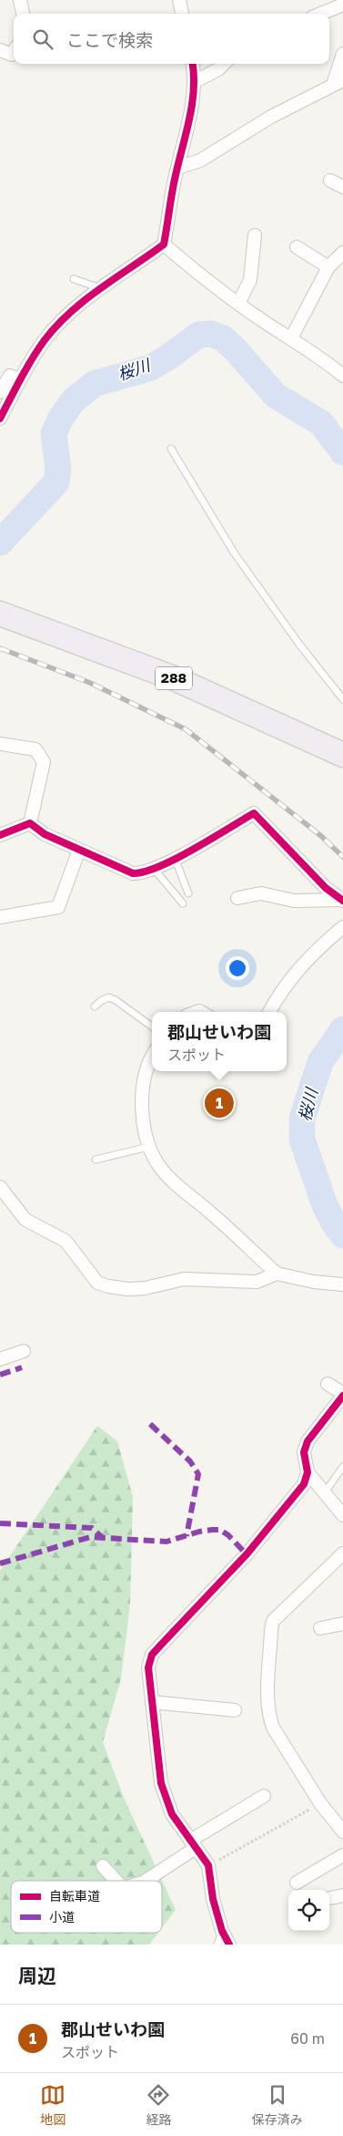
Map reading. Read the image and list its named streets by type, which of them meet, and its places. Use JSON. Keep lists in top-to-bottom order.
{
  "streets": {
    "highway": ["288"]
  },
  "water": ["桜川"],
  "legend": ["自転車道", "小道"],
  "page": {
    "search": "ここで検索",
    "popup": ["郡山せいわ園", "スポット"],
    "pins": "1",
    "heading": "周辺",
    "list": [
      {
        "mark": "1",
        "name": "郡山せいわ園",
        "note": "スポット",
        "value": "60 m"
      }
    ],
    "nav": ["地図", "経路", "保存済み"]
  }
}
